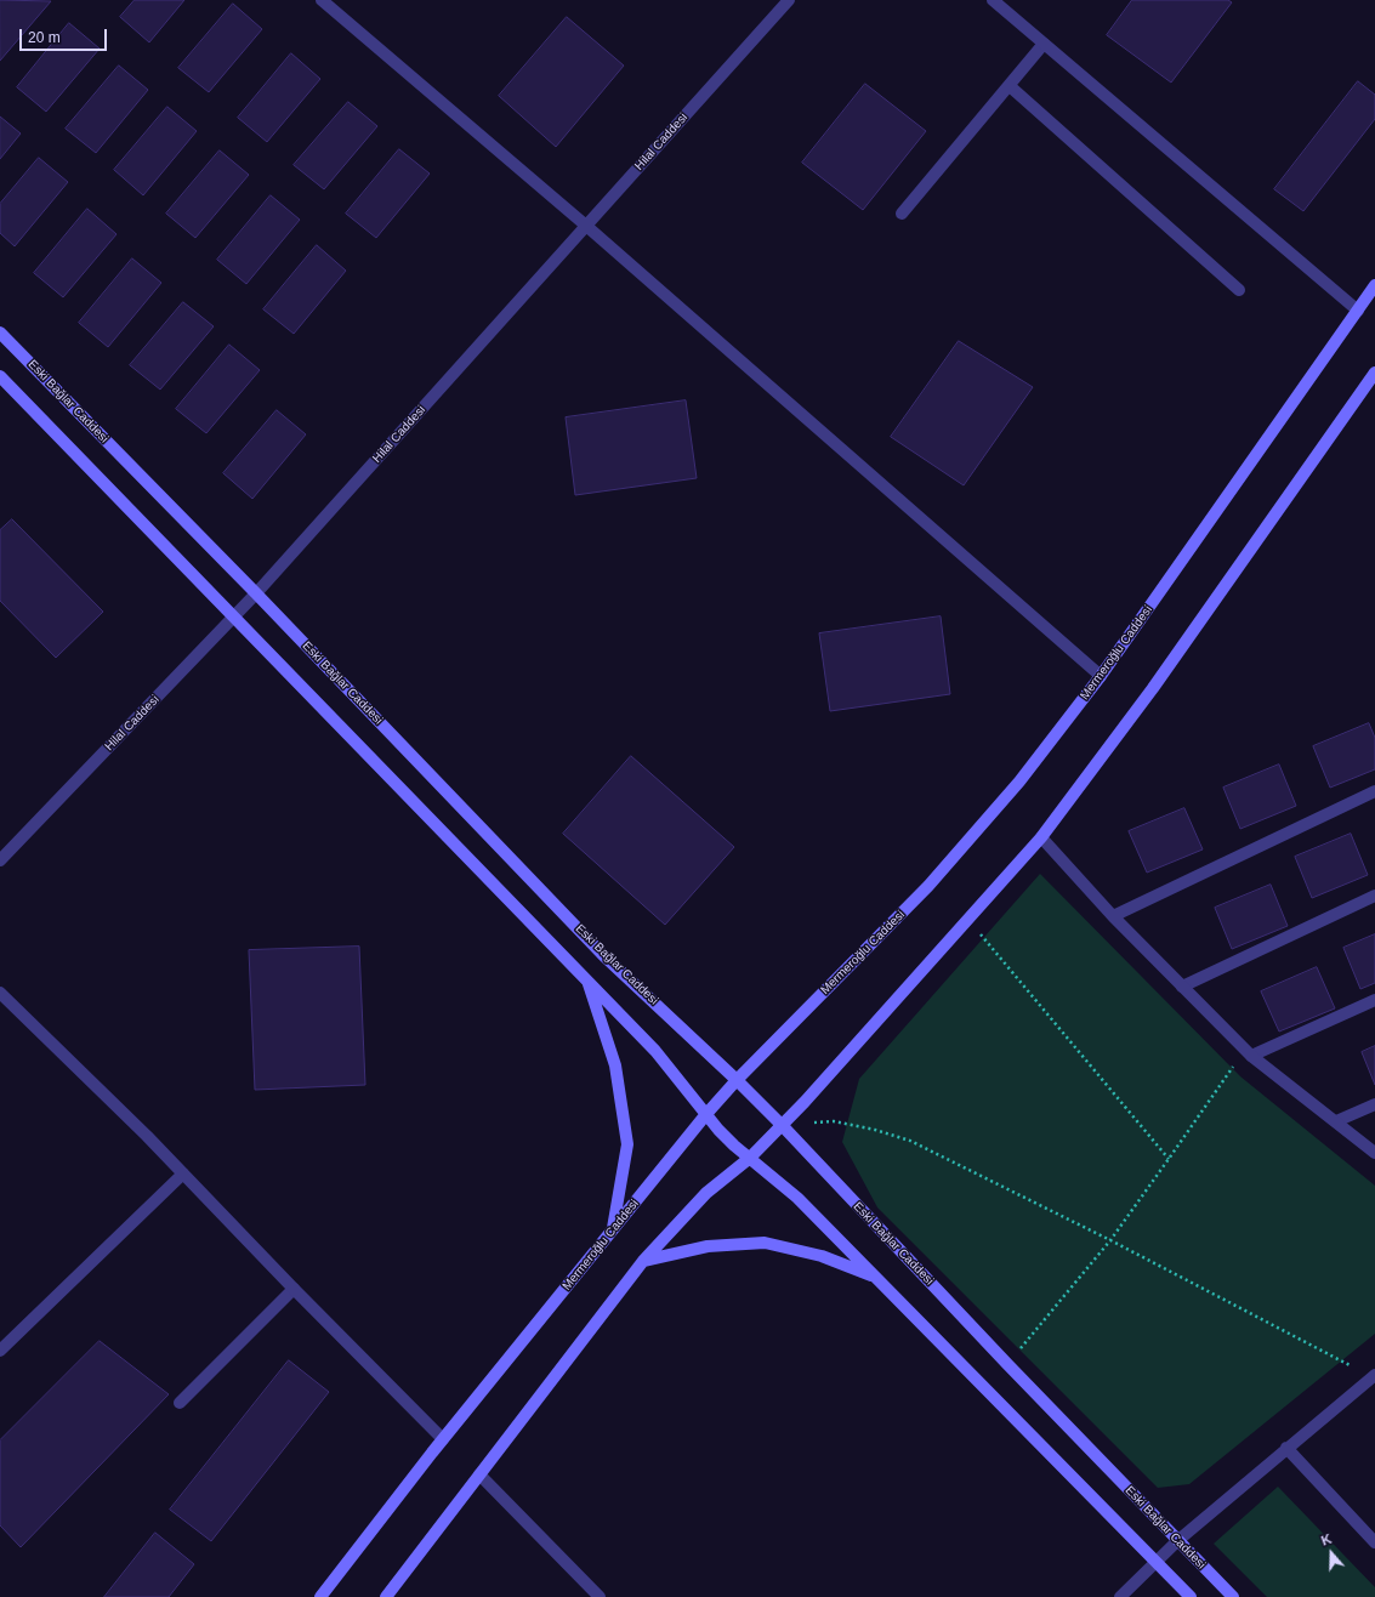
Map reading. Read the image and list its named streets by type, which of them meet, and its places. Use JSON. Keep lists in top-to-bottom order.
{
  "streets": {
    "main road": ["Eski Bağlar Caddesi", "Mermeroğlu Caddesi"],
    "street": ["Hilal Caddesi"]
  },
  "crossings": [
    ["Hilal Caddesi", "Eski Bağlar Caddesi"],
    ["Eski Bağlar Caddesi", "Mermeroğlu Caddesi"]
  ],
  "scale_bar": "20 m",
  "north": "top"
}
